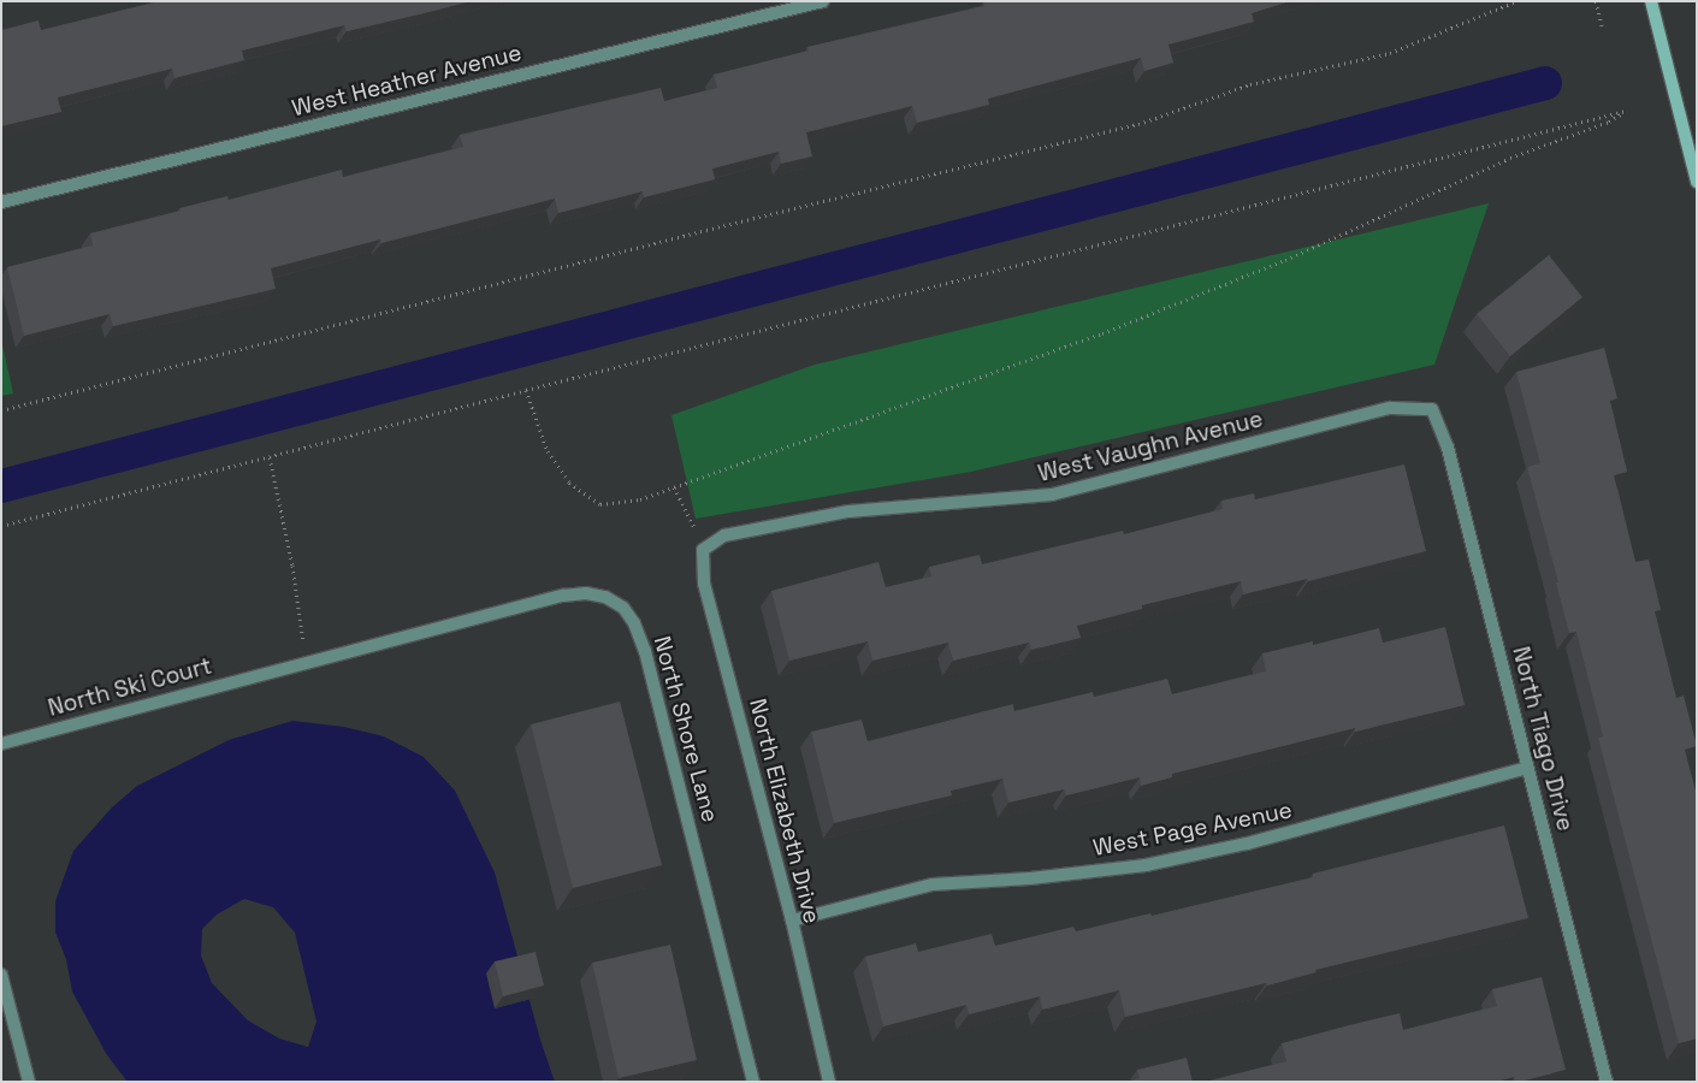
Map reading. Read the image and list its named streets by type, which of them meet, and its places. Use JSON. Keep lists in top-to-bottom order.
{
  "streets": {
    "street": [
      "West Heather Avenue",
      "West Vaughn Avenue",
      "North Ski Court",
      "North Shore Lane",
      "North Tiago Drive",
      "North Elizabeth Drive",
      "West Page Avenue"
    ]
  },
  "crossings": [
    ["West Vaughn Avenue", "North Tiago Drive"],
    ["West Vaughn Avenue", "North Elizabeth Drive"],
    ["North Ski Court", "North Shore Lane"],
    ["North Tiago Drive", "West Page Avenue"],
    ["North Elizabeth Drive", "West Page Avenue"]
  ]
}
